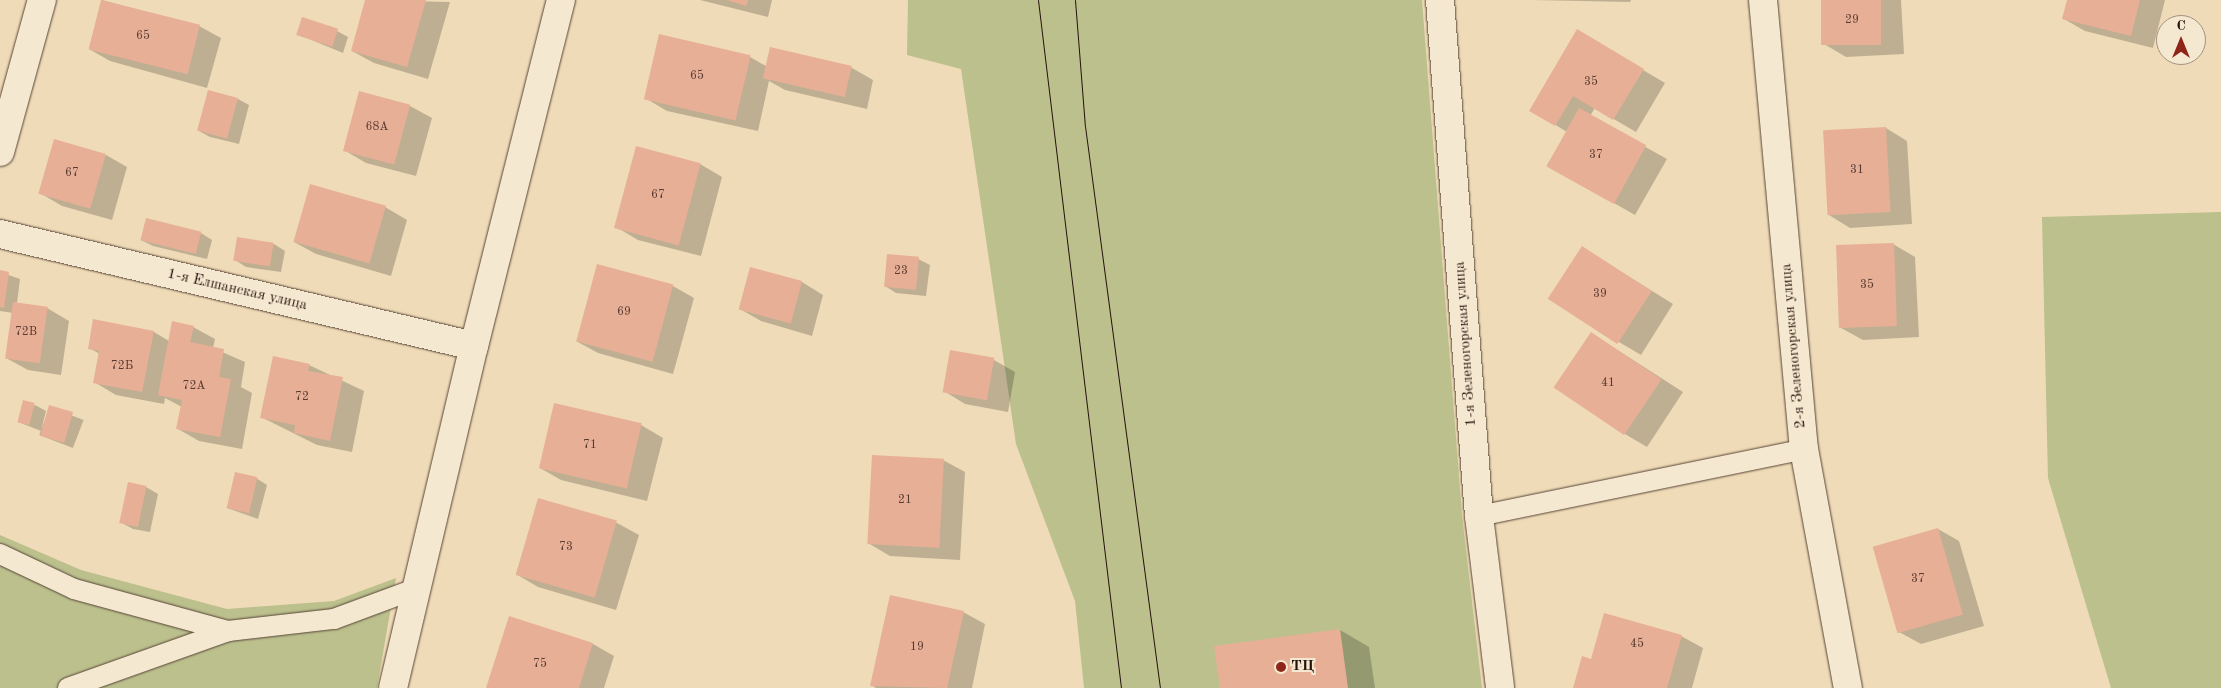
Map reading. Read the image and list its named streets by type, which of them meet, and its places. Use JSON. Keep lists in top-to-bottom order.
{
  "streets": {
    "street": ["1-я Елшанская улица", "1-я Зеленогорская улица", "2-я Зеленогорская улица"]
  },
  "places": ["ТЦ"],
  "house_numbers": [
    "29",
    "65",
    "65",
    "35",
    "68А",
    "37",
    "31",
    "67",
    "67",
    "23",
    "35",
    "39",
    "69",
    "72В",
    "72Б",
    "41",
    "72А",
    "72",
    "71",
    "21",
    "73",
    "37",
    "45",
    "19",
    "75"
  ],
  "north": "top"
}
